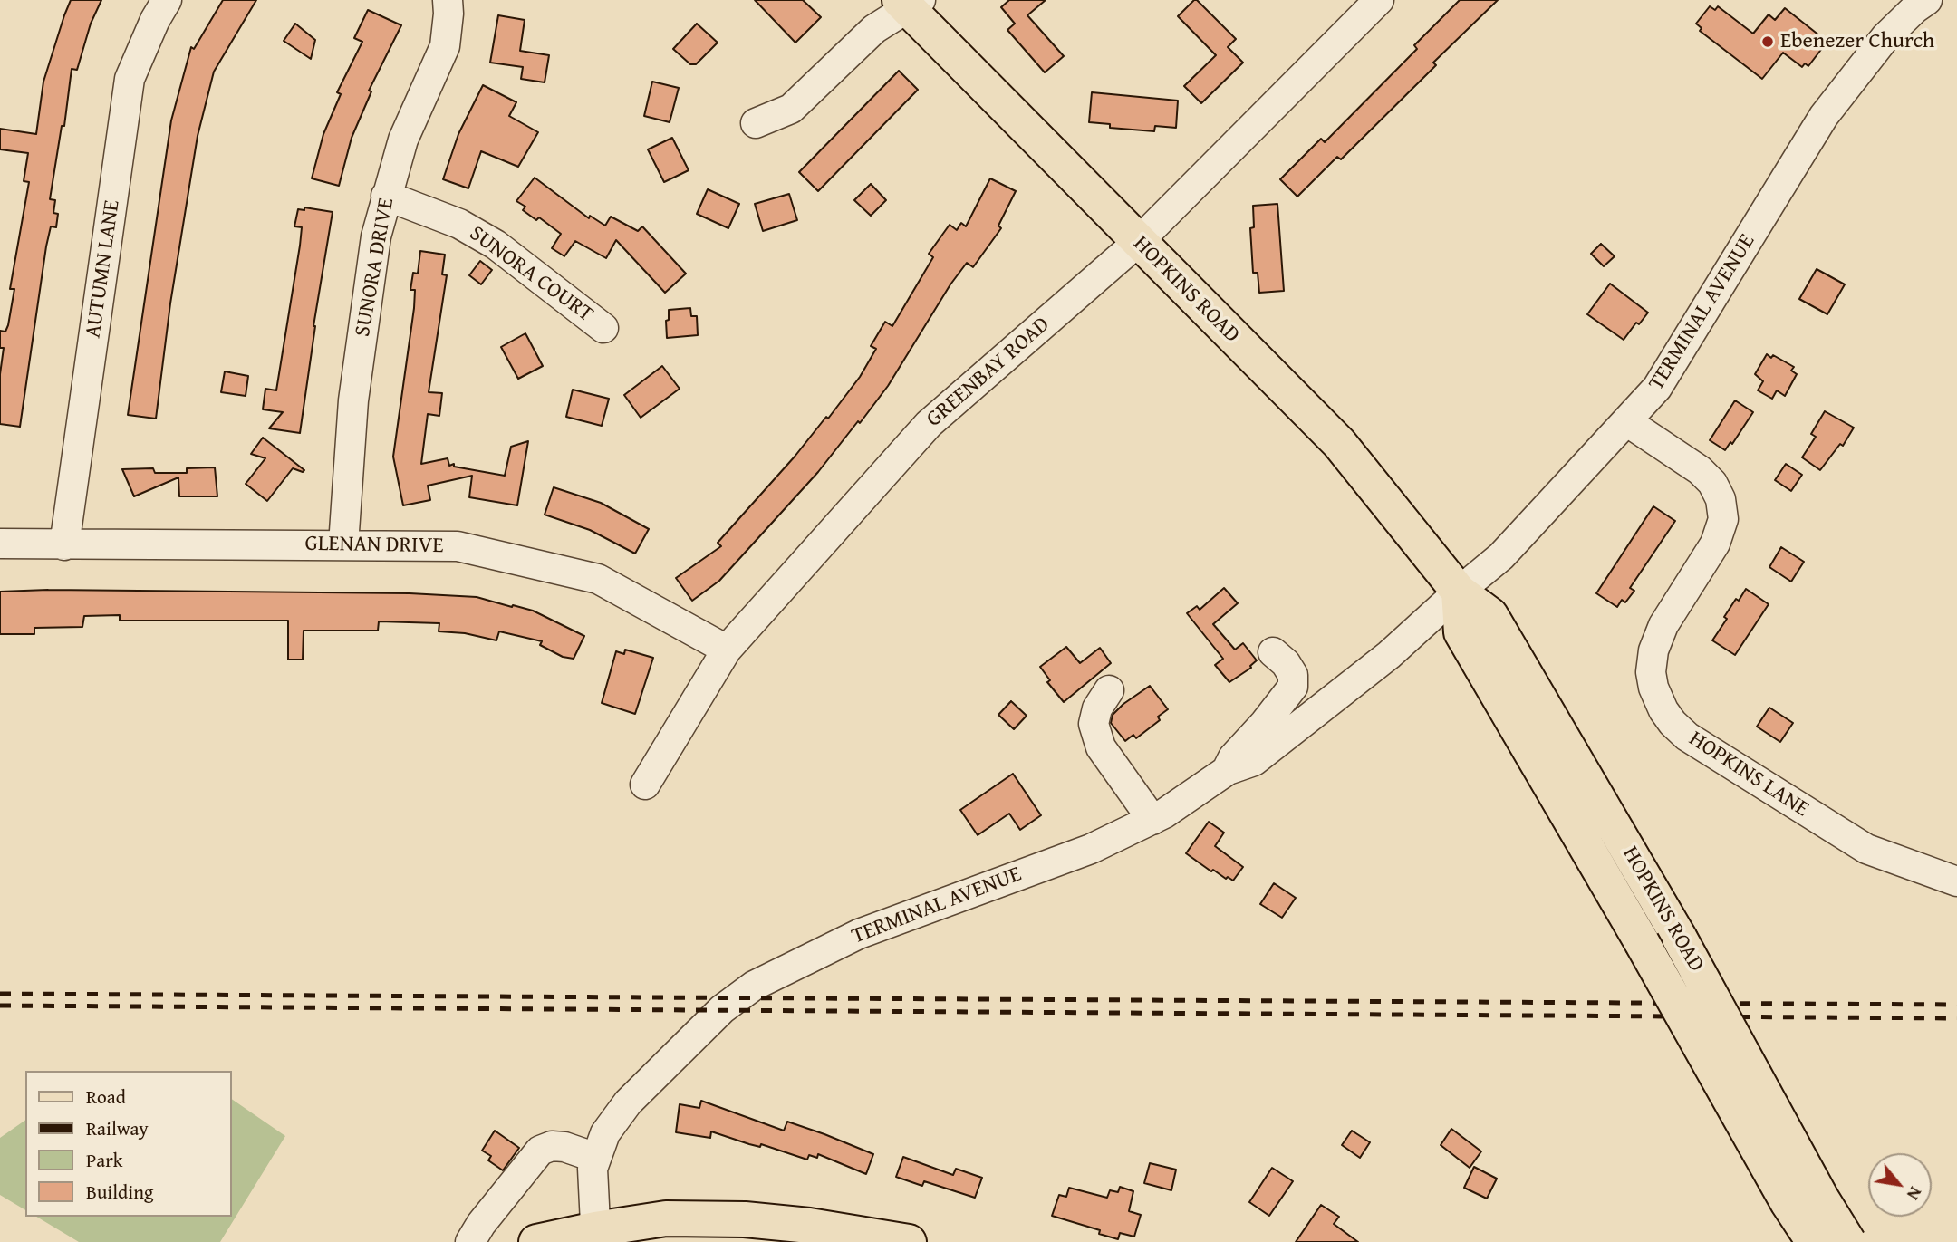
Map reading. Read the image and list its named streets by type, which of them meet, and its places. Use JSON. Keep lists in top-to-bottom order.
{
  "streets": {
    "main road": ["HOPKINS ROAD"],
    "street": [
      "SUNORA DRIVE",
      "AUTUMN LANE",
      "SUNORA COURT",
      "TERMINAL AVENUE",
      "GREENBAY ROAD",
      "GLENAN DRIVE",
      "HOPKINS LANE"
    ]
  },
  "crossings": [
    ["SUNORA DRIVE", "SUNORA COURT"],
    ["SUNORA DRIVE", "GLENAN DRIVE"],
    ["AUTUMN LANE", "GLENAN DRIVE"],
    ["HOPKINS ROAD", "TERMINAL AVENUE"],
    ["HOPKINS ROAD", "GREENBAY ROAD"],
    ["TERMINAL AVENUE", "HOPKINS LANE"],
    ["GREENBAY ROAD", "GLENAN DRIVE"]
  ],
  "places": ["Ebenezer Church"],
  "legend": [
    "Road",
    "Railway",
    "Park",
    "Building"
  ],
  "north": "bottom right"
}
